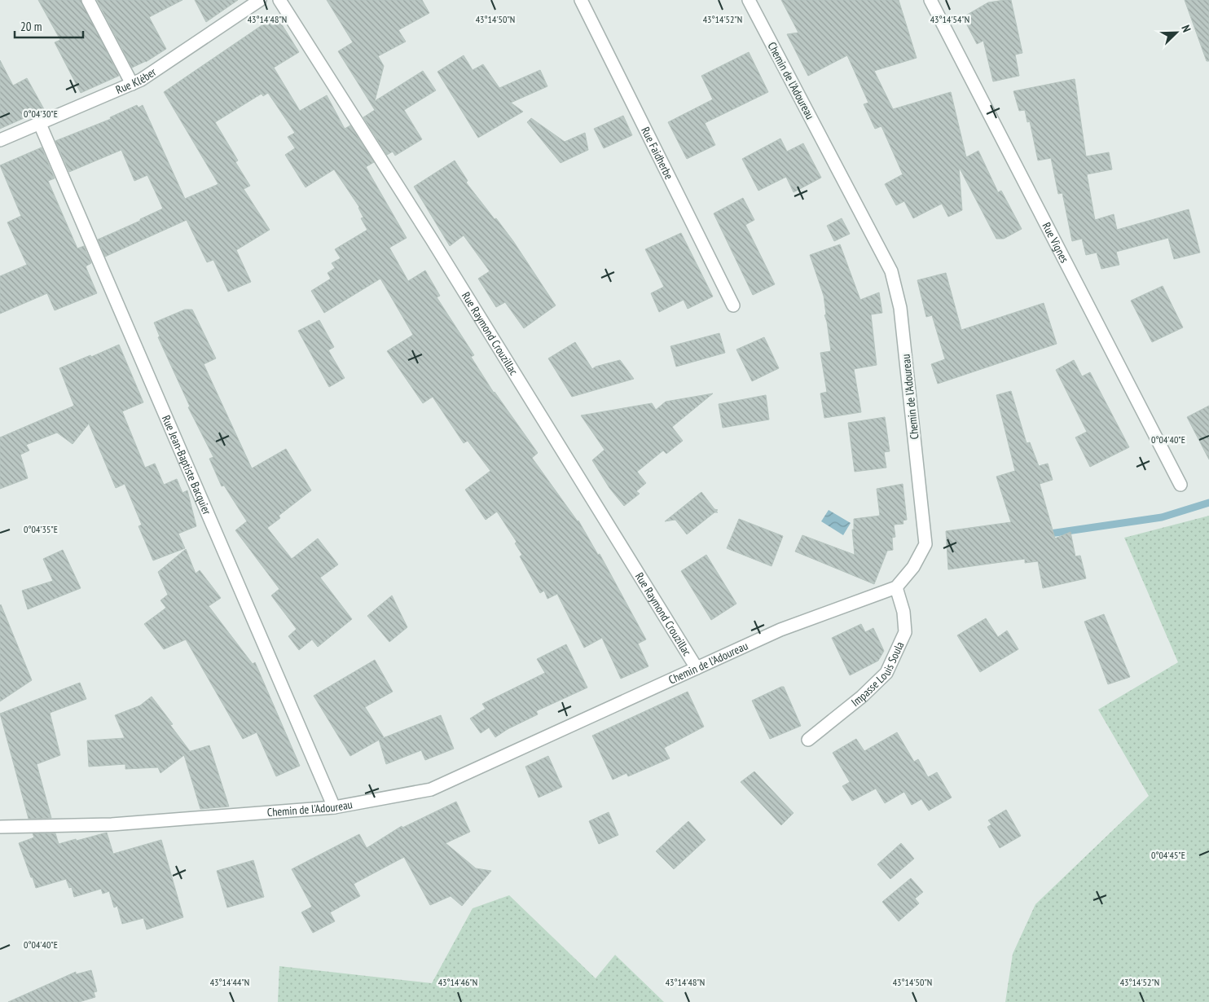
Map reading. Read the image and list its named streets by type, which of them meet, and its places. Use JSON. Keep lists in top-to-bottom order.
{
  "streets": {
    "street": [
      "Rue Kléber",
      "Chemin de l'Adoureau",
      "Rue Faidherbe",
      "Rue Vignes",
      "Rue Raymond Crouzillac",
      "Rue Jean-Baptiste Bacquier",
      "Impasse Louis Soula"
    ]
  },
  "crossings": [
    ["Rue Kléber", "Rue Jean-Baptiste Bacquier"],
    ["Chemin de l'Adoureau", "Rue Raymond Crouzillac"],
    ["Chemin de l'Adoureau", "Rue Jean-Baptiste Bacquier"],
    ["Chemin de l'Adoureau", "Impasse Louis Soula"]
  ],
  "scale_bar": "20 m",
  "north": "top right",
  "coordinates": [
    "43°14'48\"N",
    "43°14'50\"N",
    "43°14'52\"N",
    "43°14'54\"N",
    "0°04'30\"E",
    "0°04'40\"E",
    "0°04'35\"E",
    "0°04'45\"E",
    "43°14'44\"N",
    "43°14'46\"N"
  ]
}
